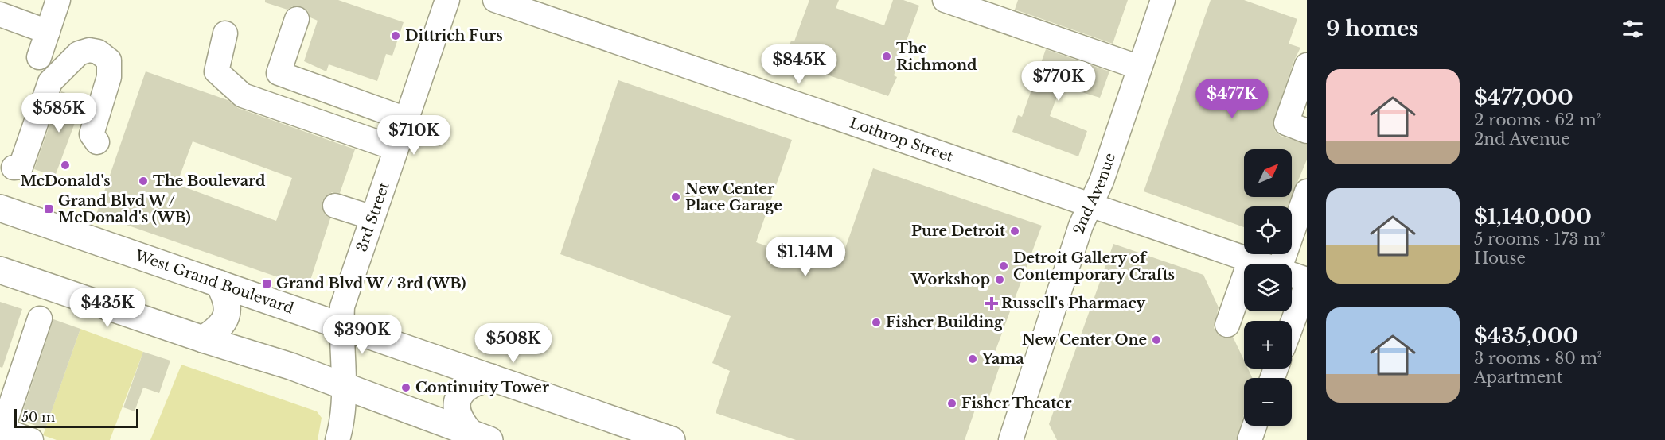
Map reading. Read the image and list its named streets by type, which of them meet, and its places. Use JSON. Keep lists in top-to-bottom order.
{
  "streets": {
    "main road": ["West Grand Boulevard"],
    "street": ["Lothrop Street", "2nd Avenue", "3rd Street"]
  },
  "crossings": [
    ["Lothrop Street", "2nd Avenue"],
    ["3rd Street", "West Grand Boulevard"]
  ],
  "places": {
    "other": [
      "Dittrich Furs",
      "The Richmond",
      "McDonald's",
      "The Boulevard",
      "New Center Place Garage",
      "Pure Detroit",
      "Detroit Gallery of Contemporary Crafts",
      "Workshop",
      "Fisher Building",
      "New Center One",
      "Yama",
      "Continuity Tower",
      "Fisher Theater"
    ],
    "transit": ["Grand Blvd W / McDonald's (WB)", "Grand Blvd W / 3rd (WB)"],
    "health": ["Russell's Pharmacy"]
  },
  "scale_bar": "50 m",
  "north": "top right",
  "page": {
    "heading": "9 homes",
    "price": [
      "$845K",
      "$770K",
      "$477K",
      "$585K",
      "$710K",
      "$1.14M",
      "$435K",
      "$390K",
      "$508K"
    ],
    "list": [
      {
        "name": "$477,000",
        "note": "2 rooms · 62 m² · 2nd Avenue"
      },
      {
        "name": "$1,140,000",
        "note": "5 rooms · 173 m² · House"
      },
      {
        "name": "$435,000",
        "note": "3 rooms · 80 m² · Apartment"
      }
    ],
    "map_buttons": ["+", "−"],
    "scale": "50 m"
  }
}
